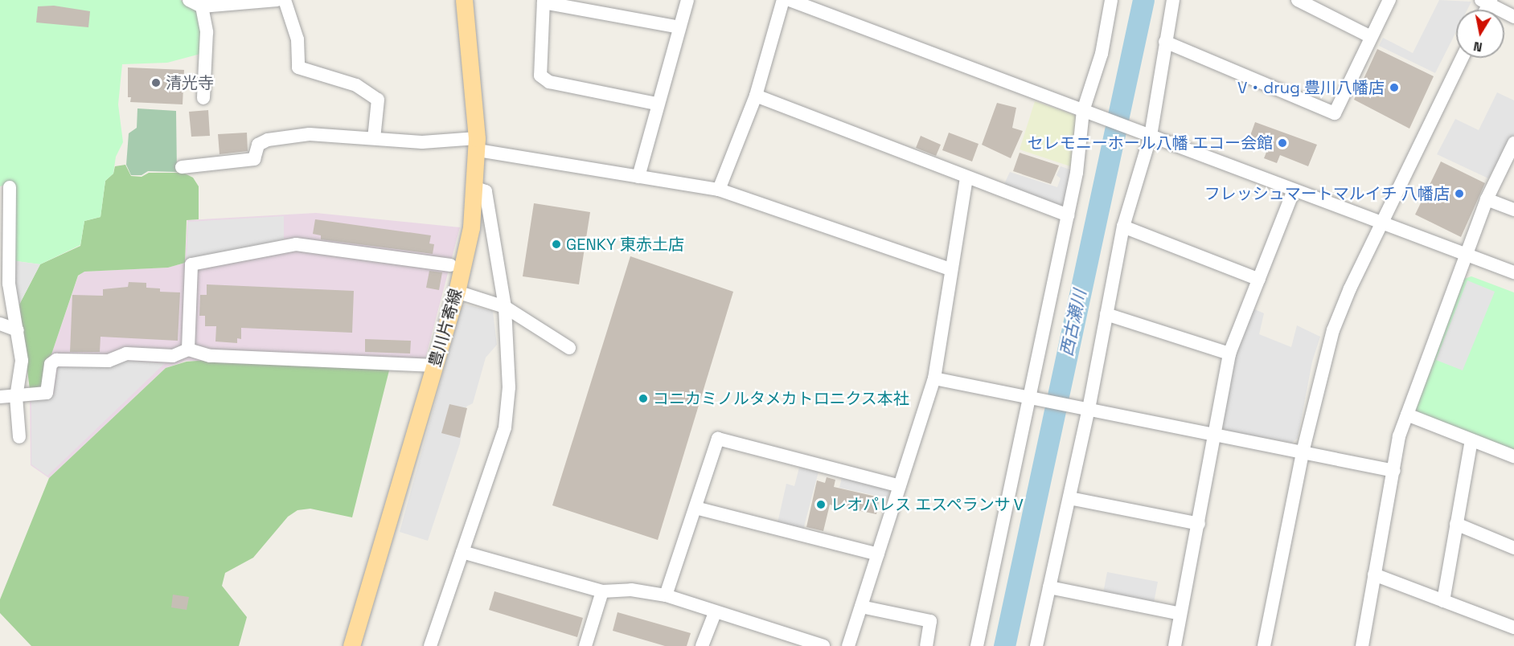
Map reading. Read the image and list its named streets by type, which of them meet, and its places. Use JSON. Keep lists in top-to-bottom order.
{
  "streets": {
    "main road": ["豊川片寄線"]
  },
  "water": ["西古瀬川"],
  "places": [
    "清光寺",
    "V・drug 豊川八幡店",
    "セレモニーホール八幡 エコー会館",
    "フレッシュマートマルイチ 八幡店",
    "GENKY 東赤土店",
    "コニカミノルタメカトロニクス本社",
    "レオパレス エスペランサⅤ"
  ],
  "north": "bottom"
}
